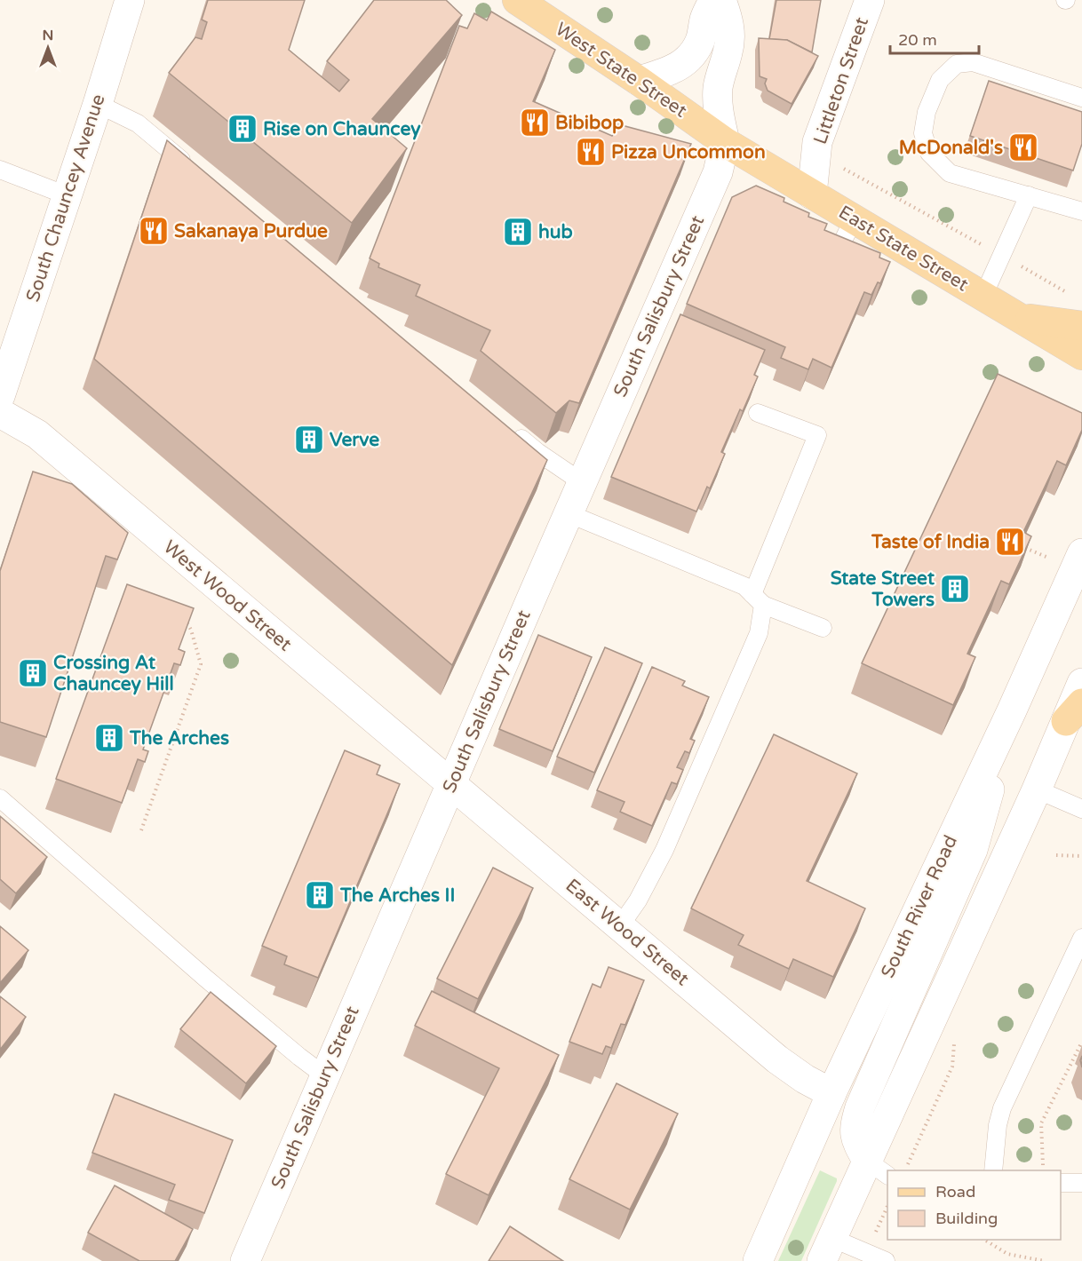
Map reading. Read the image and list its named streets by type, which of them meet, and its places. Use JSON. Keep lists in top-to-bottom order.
{
  "streets": {
    "main road": ["West State Street", "East State Street"],
    "street": [
      "Littleton Street",
      "South Chauncey Avenue",
      "South Salisbury Street",
      "West Wood Street",
      "South River Road",
      "East Wood Street"
    ]
  },
  "crossings": [
    ["West State Street", "East State Street"],
    ["West State Street", "South Salisbury Street"],
    ["Littleton Street", "East State Street"],
    ["East State Street", "South Salisbury Street"],
    ["South Salisbury Street", "West Wood Street"],
    ["South Salisbury Street", "East Wood Street"],
    ["West Wood Street", "East Wood Street"],
    ["South River Road", "East Wood Street"]
  ],
  "places": {
    "restaurant": [
      "Bibibop",
      "McDonald's",
      "Pizza Uncommon",
      "Sakanaya Purdue",
      "Taste of India"
    ],
    "building": [
      "Rise on Chauncey",
      "hub",
      "Verve",
      "State Street Towers",
      "Crossing At Chauncey Hill",
      "The Arches",
      "The Arches II"
    ]
  },
  "legend": ["Road", "Building"],
  "scale_bar": "20 m",
  "north": "top"
}
